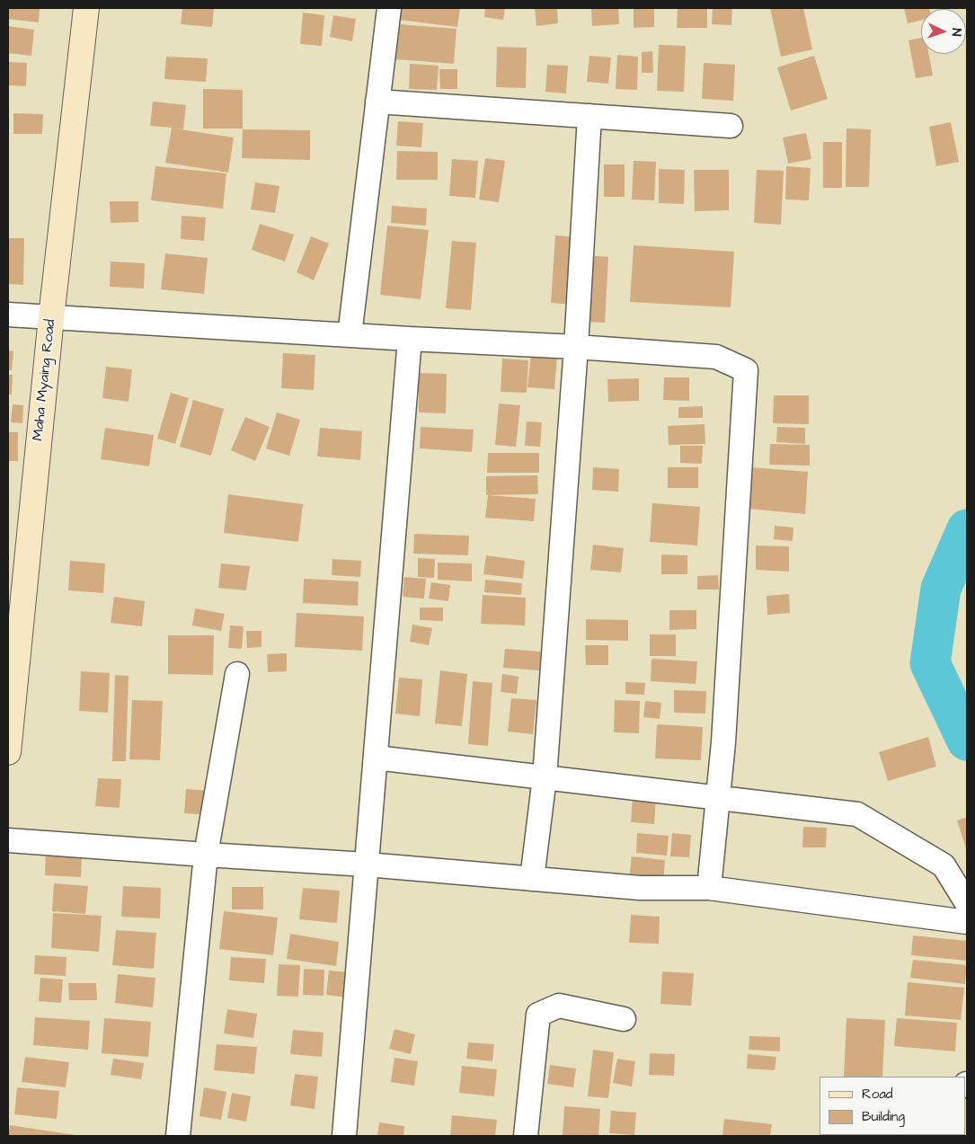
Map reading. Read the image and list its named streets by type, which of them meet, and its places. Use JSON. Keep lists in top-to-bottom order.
{
  "streets": {
    "street": ["Maha Myaing Road"]
  },
  "legend": ["Road", "Building"],
  "north": "right"
}
